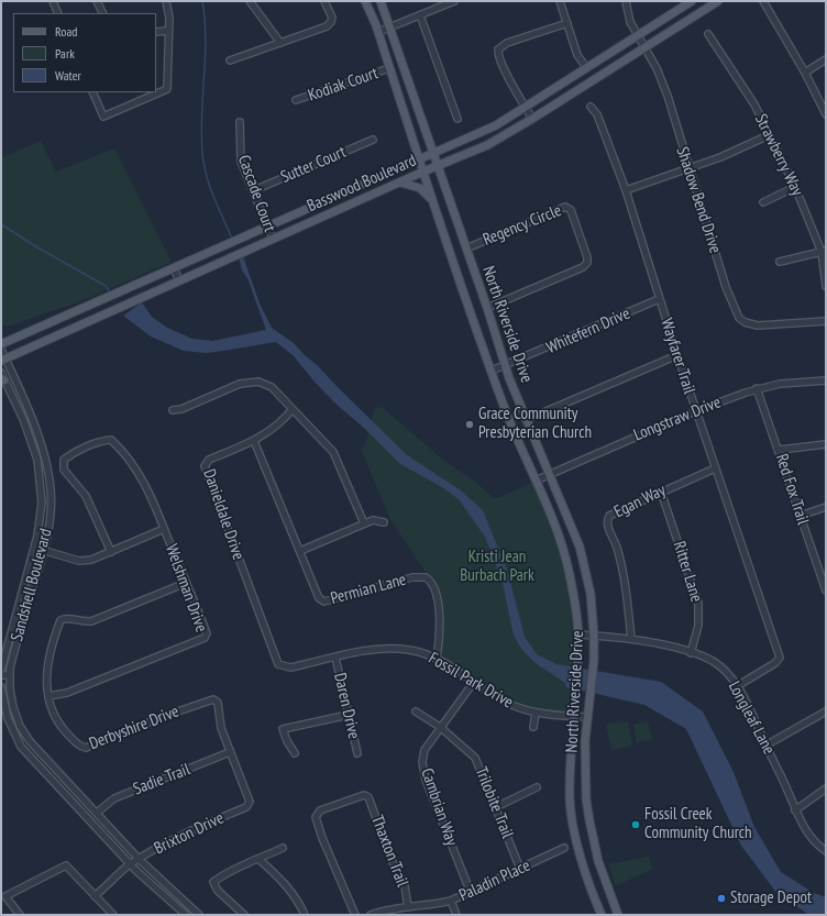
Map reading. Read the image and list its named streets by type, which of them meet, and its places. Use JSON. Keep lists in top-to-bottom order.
{
  "streets": {
    "main road": ["Basswood Boulevard", "North Riverside Drive"],
    "street": [
      "Kodiak Court",
      "Strawberry Way",
      "Sutter Court",
      "Cascade Court",
      "Shadow Bend Drive",
      "Regency Circle",
      "Whitefern Drive",
      "Wayfarer Trail",
      "Longstraw Drive",
      "Red Fox Trail",
      "Egan Way",
      "Danieldale Drive",
      "Ritter Lane",
      "Sandshell Boulevard",
      "Welshman Drive",
      "Permian Lane",
      "Fossil Park Drive",
      "Daren Drive",
      "Longleaf Lane",
      "Derbyshire Drive",
      "Sadie Trail",
      "Trilobite Trail",
      "Cambrian Way",
      "Brixton Drive",
      "Thaxton Trail",
      "Paladin Place"
    ]
  },
  "crossings": [
    ["Kodiak Court", "North Riverside Drive"],
    ["Sutter Court", "Cascade Court"],
    ["Basswood Boulevard", "Cascade Court"],
    ["Basswood Boulevard", "Shadow Bend Drive"],
    ["Basswood Boulevard", "North Riverside Drive"],
    ["Basswood Boulevard", "Sandshell Boulevard"],
    ["Regency Circle", "North Riverside Drive"],
    ["North Riverside Drive", "Whitefern Drive"],
    ["North Riverside Drive", "Longstraw Drive"],
    ["North Riverside Drive", "Fossil Park Drive"],
    ["North Riverside Drive", "Longleaf Lane"],
    ["Whitefern Drive", "Wayfarer Trail"],
    ["Wayfarer Trail", "Longstraw Drive"],
    ["Wayfarer Trail", "Egan Way"],
    ["Wayfarer Trail", "Longleaf Lane"],
    ["Longstraw Drive", "Red Fox Trail"],
    ["Egan Way", "Ritter Lane"],
    ["Egan Way", "Longleaf Lane"],
    ["Danieldale Drive", "Permian Lane"],
    ["Danieldale Drive", "Fossil Park Drive"],
    ["Ritter Lane", "Longleaf Lane"],
    ["Sandshell Boulevard", "Sadie Trail"],
    ["Sandshell Boulevard", "Brixton Drive"],
    ["Welshman Drive", "Derbyshire Drive"],
    ["Permian Lane", "Fossil Park Drive"],
    ["Fossil Park Drive", "Daren Drive"],
    ["Fossil Park Drive", "Cambrian Way"],
    ["Derbyshire Drive", "Sadie Trail"],
    ["Derbyshire Drive", "Brixton Drive"],
    ["Trilobite Trail", "Cambrian Way"],
    ["Trilobite Trail", "Paladin Place"],
    ["Cambrian Way", "Paladin Place"],
    ["Thaxton Trail", "Paladin Place"]
  ],
  "parks": ["Kristi Jean Burbach Park"],
  "places": ["Grace Community Presbyterian Church", "Fossil Creek Community Church", "Storage Depot"],
  "legend": ["Road", "Park", "Water"]
}
